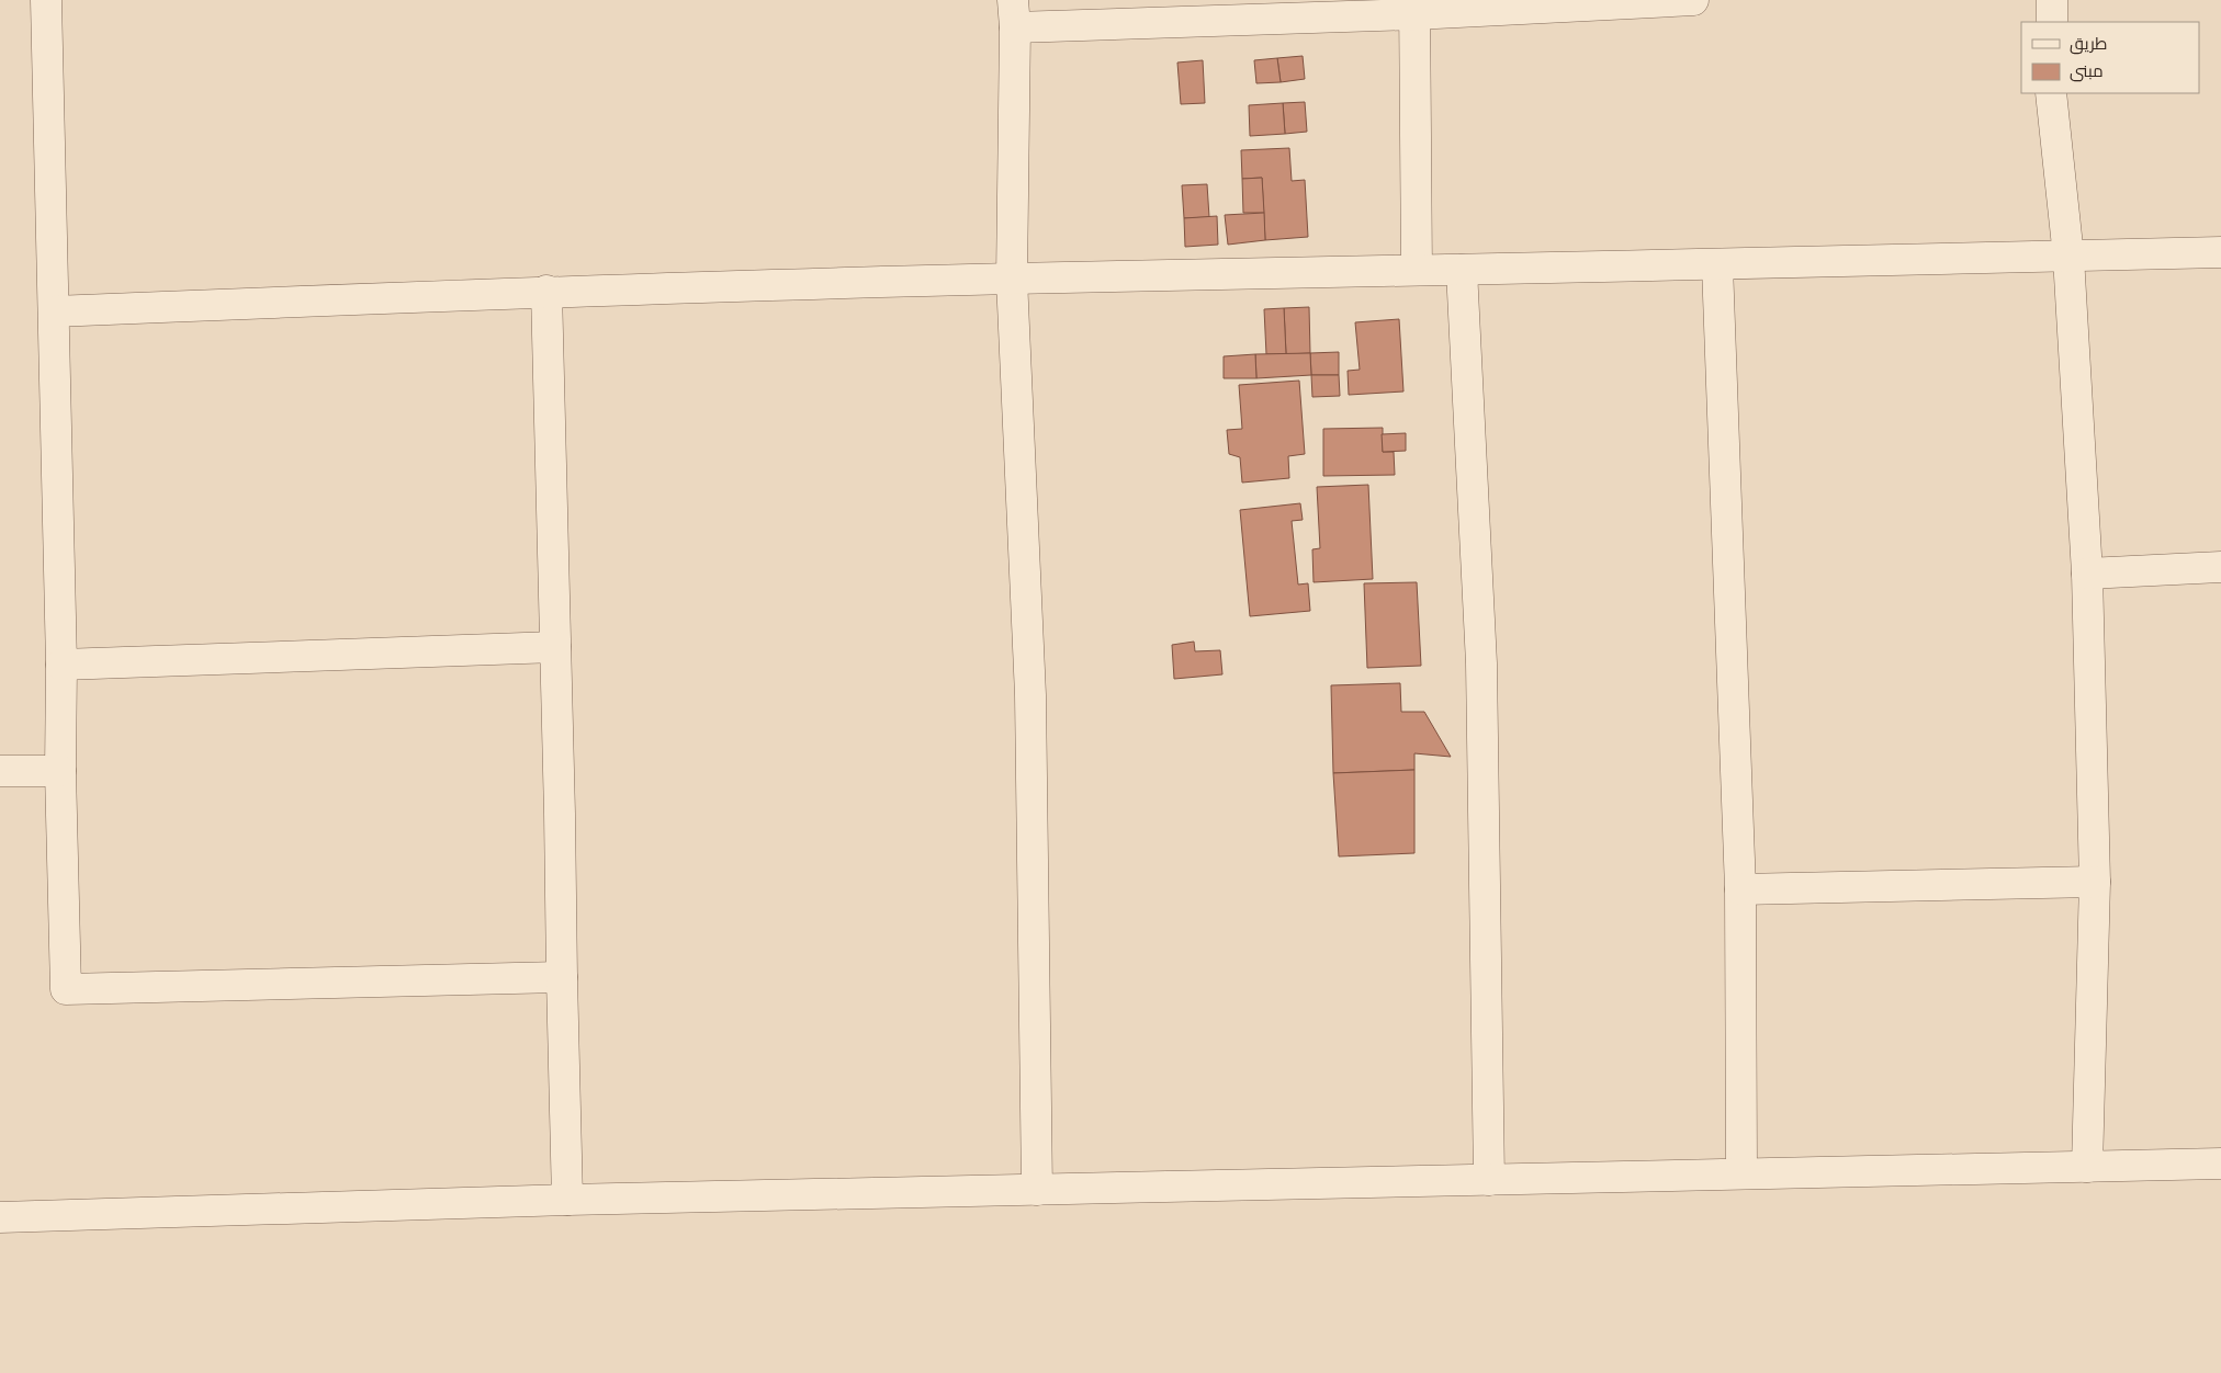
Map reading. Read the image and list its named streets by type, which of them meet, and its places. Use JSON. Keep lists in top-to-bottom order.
{
  "legend": ["طريق", "مبنى"]
}
